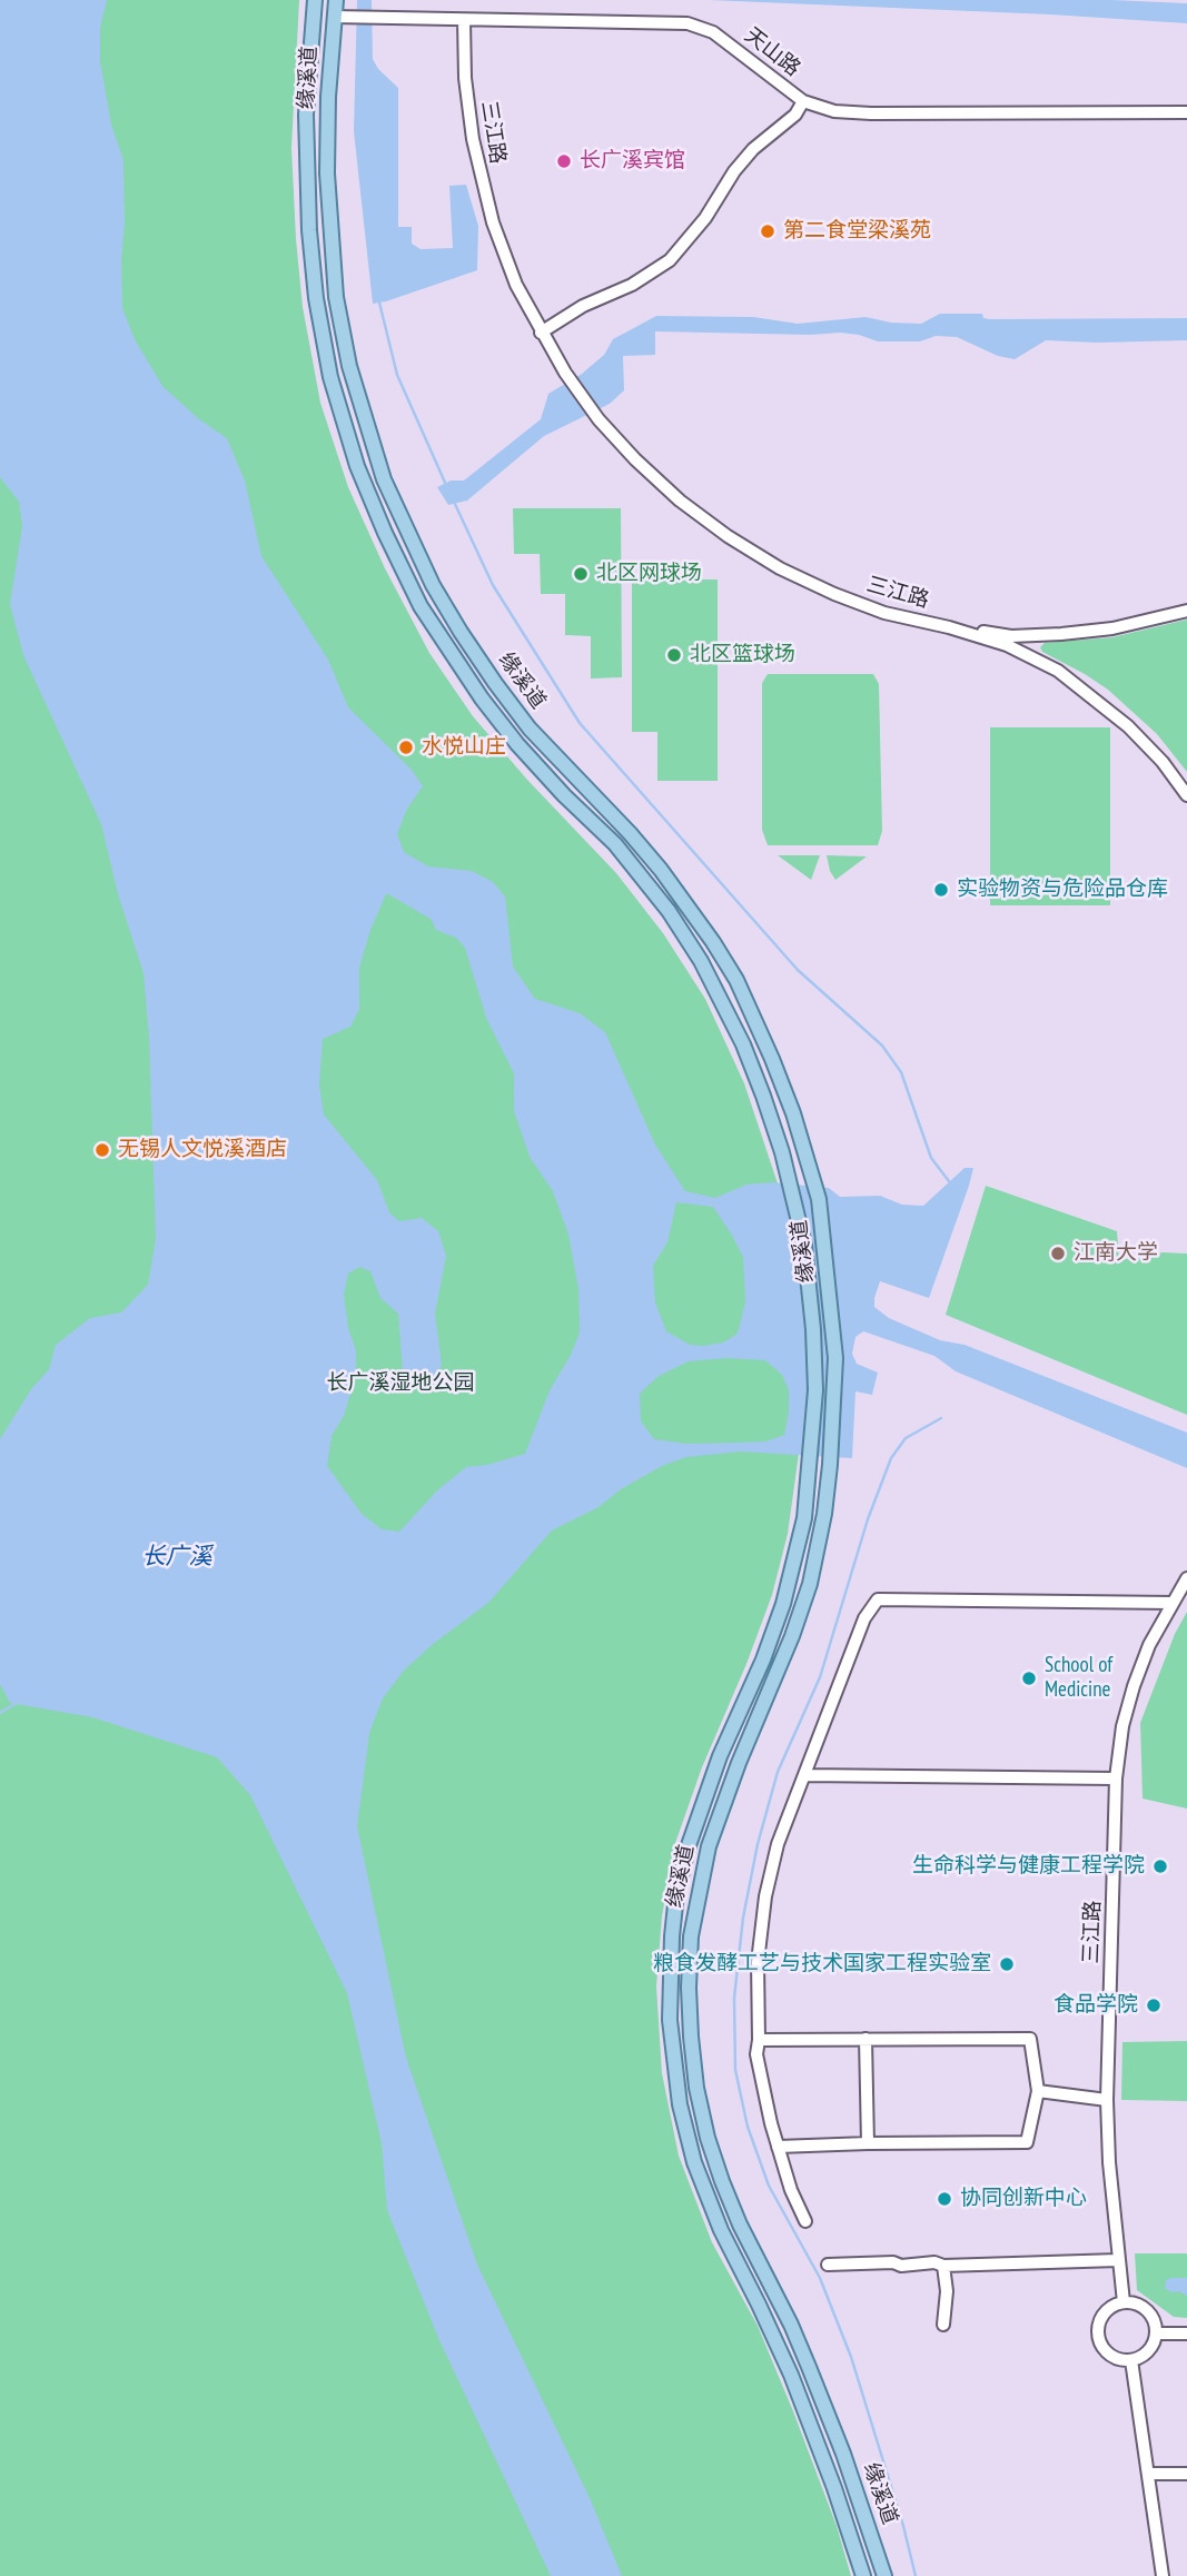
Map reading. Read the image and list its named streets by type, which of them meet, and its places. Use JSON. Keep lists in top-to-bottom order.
{
  "streets": {
    "main road": ["缘溪道"],
    "street": ["天山路", "三江路"]
  },
  "crossings": [
    ["天山路", "缘溪道"],
    ["天山路", "三江路"]
  ],
  "water": ["长广溪"],
  "parks": ["长广溪湿地公园"],
  "places": [
    "长广溪宾馆",
    "第二食堂梁溪苑",
    "北区网球场",
    "北区篮球场",
    "水悦山庄",
    "实验物资与危险品仓库",
    "无锡人文悦溪酒店",
    "江南大学",
    "School of Medicine",
    "生命科学与健康工程学院",
    "粮食发酵工艺与技术国家工程实验室",
    "食品学院",
    "协同创新中心"
  ]
}
